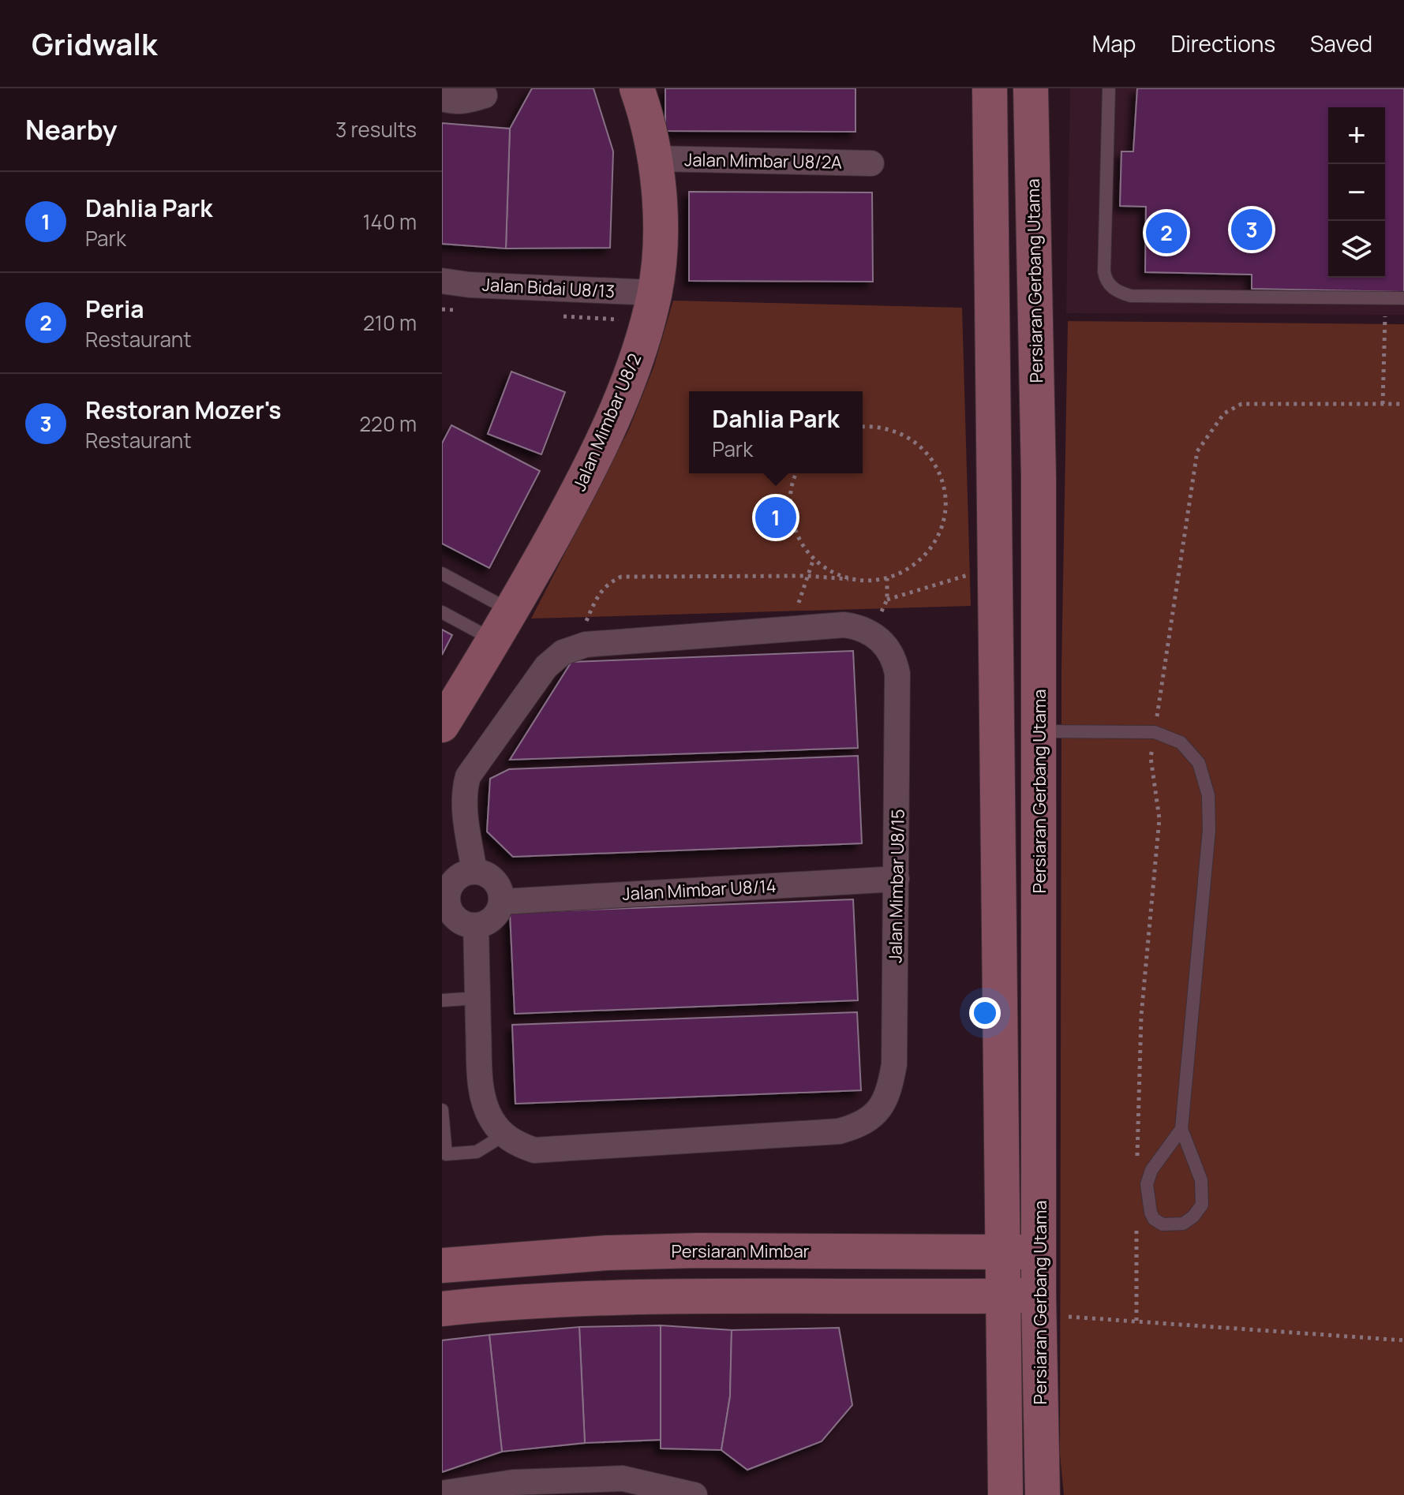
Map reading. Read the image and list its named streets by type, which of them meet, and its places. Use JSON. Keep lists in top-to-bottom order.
{
  "streets": {
    "main road": ["Persiaran Gerbang Utama", "Jalan Mimbar U8/2", "Persiaran Mimbar"],
    "street": [
      "Jalan Mimbar U8/2A",
      "Jalan Bidai U8/13",
      "Jalan Mimbar U8/15",
      "Jalan Mimbar U8/14"
    ]
  },
  "crossings": [
    ["Jalan Mimbar U8/2A", "Jalan Mimbar U8/2"],
    ["Persiaran Gerbang Utama", "Persiaran Mimbar"],
    ["Jalan Bidai U8/13", "Jalan Mimbar U8/2"],
    ["Jalan Mimbar U8/15", "Jalan Mimbar U8/14"]
  ],
  "page": {
    "header": "Gridwalk",
    "nav": ["Map", "Directions", "Saved"],
    "heading": ["Nearby", "3 results"],
    "map_buttons": ["+", "−"],
    "list": [
      {
        "mark": "1",
        "name": "Dahlia Park",
        "note": "Park",
        "value": "140 m"
      },
      {
        "mark": "2",
        "name": "Peria",
        "note": "Restaurant",
        "value": "210 m"
      },
      {
        "mark": "3",
        "name": "Restoran Mozer's",
        "note": "Restaurant",
        "value": "220 m"
      }
    ],
    "pins": ["3", "2", "1"],
    "popup": ["Dahlia Park", "Park"]
  }
}
